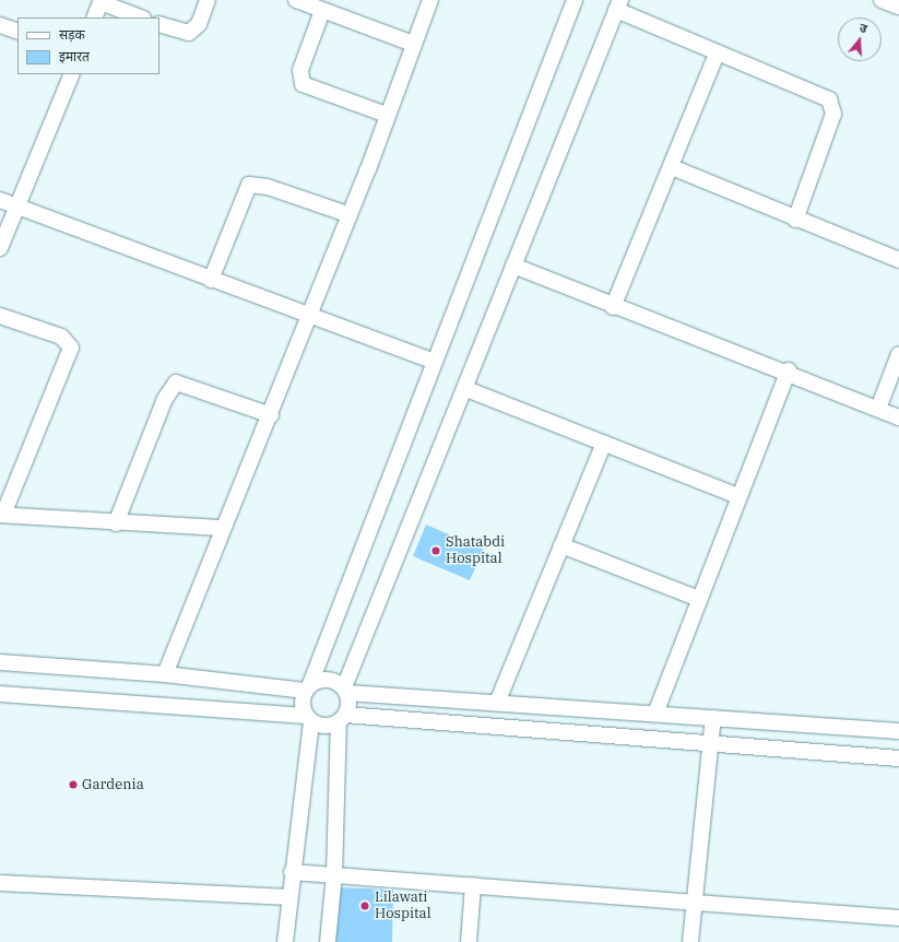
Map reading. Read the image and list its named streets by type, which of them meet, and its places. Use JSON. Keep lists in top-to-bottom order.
{
  "places": ["Shatabdi Hospital", "Gardenia", "Lilawati Hospital"],
  "legend": ["सड़क", "इमारत"],
  "north": "top"
}
